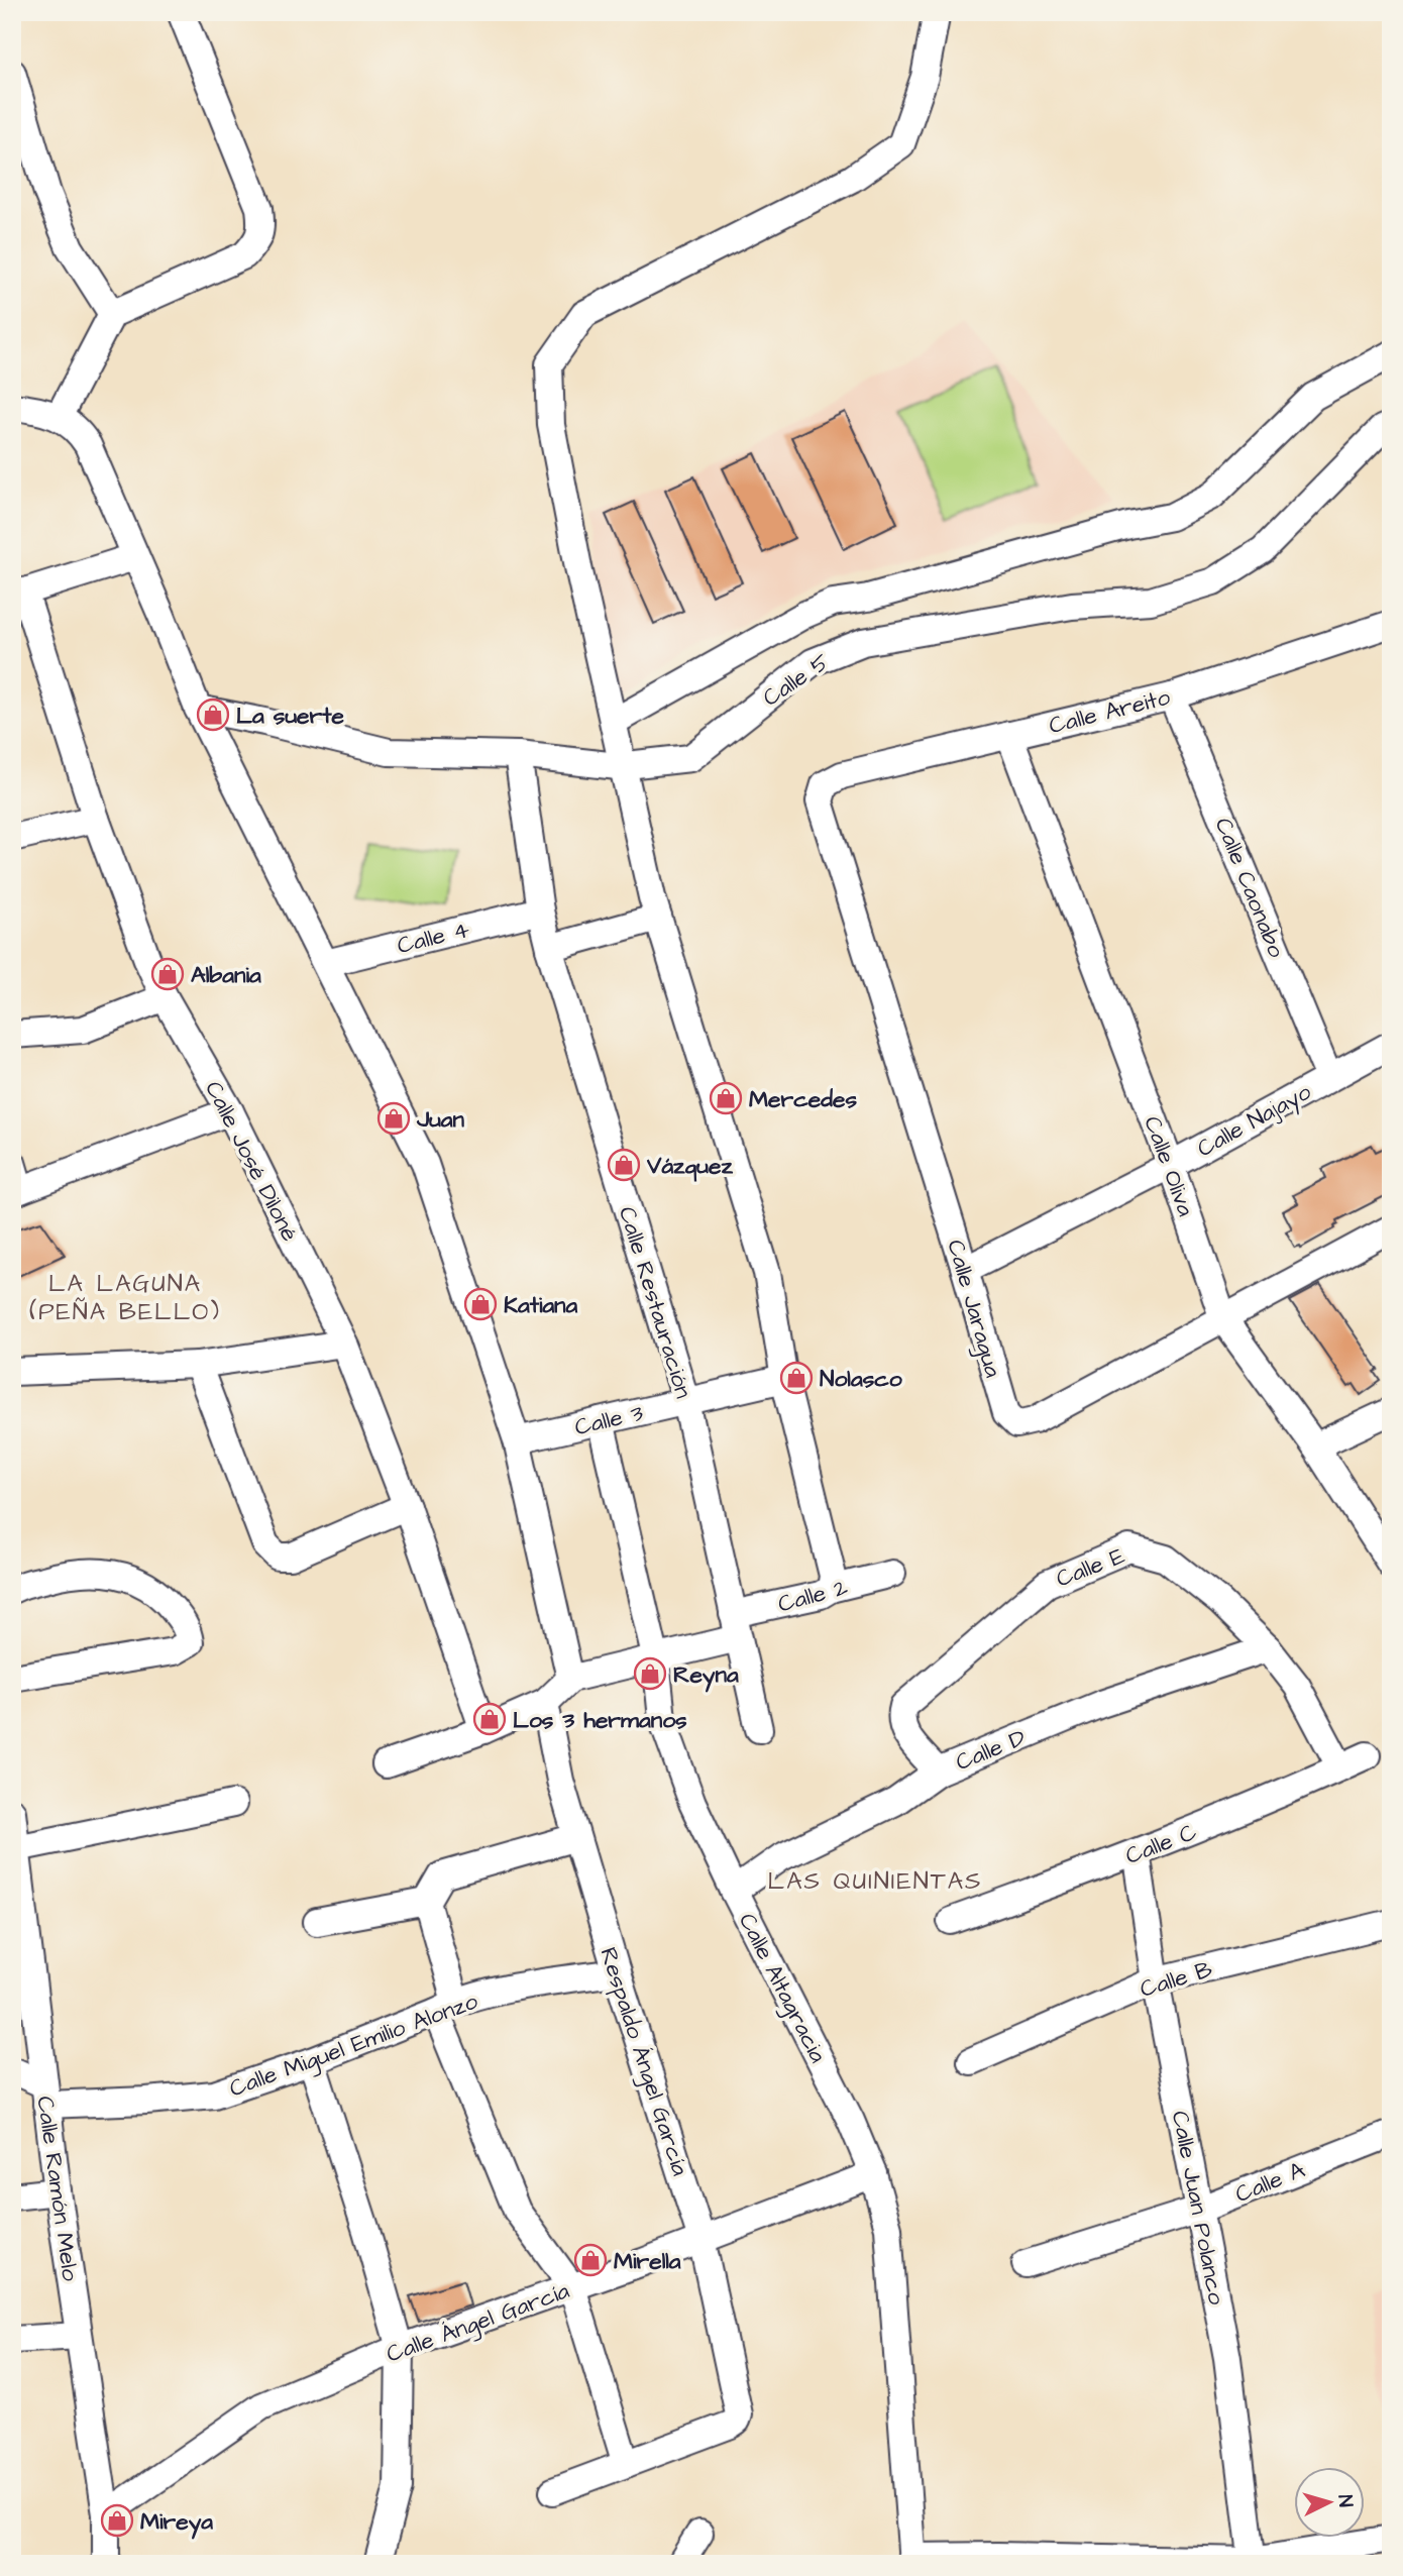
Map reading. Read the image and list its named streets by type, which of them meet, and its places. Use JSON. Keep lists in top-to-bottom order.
{
  "streets": {
    "street": [
      "Calle 5",
      "Calle Areito",
      "Calle Caonabo",
      "Calle 4",
      "Calle Najayo",
      "Calle José Diloné",
      "Calle Oliva",
      "Calle Restauración",
      "Calle Jaragua",
      "Calle 3",
      "Calle E",
      "Calle 2",
      "Calle D",
      "Calle C",
      "Calle B",
      "Calle Altagracia",
      "Calle Miguel Emilio Alonzo",
      "Respaldo Ángel García",
      "Calle A",
      "Calle Ramón Melo",
      "Calle Juan Polanco",
      "Calle Ángel García"
    ]
  },
  "crossings": [
    ["Calle 5", "Calle Restauración"],
    ["Calle Areito", "Calle Caonabo"],
    ["Calle Areito", "Calle Oliva"],
    ["Calle Areito", "Calle Jaragua"],
    ["Calle Caonabo", "Calle Najayo"],
    ["Calle 4", "Calle Restauración"],
    ["Calle Najayo", "Calle Oliva"],
    ["Calle Najayo", "Calle Jaragua"],
    ["Calle Oliva", "Calle Jaragua"],
    ["Calle Restauración", "Calle 3"],
    ["Calle Restauración", "Calle 2"],
    ["Calle 3", "Calle Altagracia"],
    ["Calle E", "Calle D"],
    ["Calle E", "Calle C"],
    ["Calle 2", "Calle Altagracia"],
    ["Calle D", "Calle Altagracia"],
    ["Calle C", "Calle Juan Polanco"],
    ["Calle B", "Calle Juan Polanco"],
    ["Calle Altagracia", "Calle Ángel García"],
    ["Calle Miguel Emilio Alonzo", "Respaldo Ángel García"],
    ["Calle Miguel Emilio Alonzo", "Calle Ramón Melo"],
    ["Respaldo Ángel García", "Calle Ángel García"],
    ["Calle A", "Calle Juan Polanco"],
    ["Calle Ramón Melo", "Calle Ángel García"]
  ],
  "districts": ["LA LAGUNA (PEÑA BELLO)", "LAS QUINIENTAS"],
  "places": {
    "shop": [
      "La suerte",
      "Albania",
      "Mercedes",
      "Juan",
      "Vázquez",
      "Katiana",
      "Nolasco",
      "Reyna",
      "Los 3 hermanos",
      "Mirella",
      "Mireya"
    ]
  },
  "north": "right"
}
